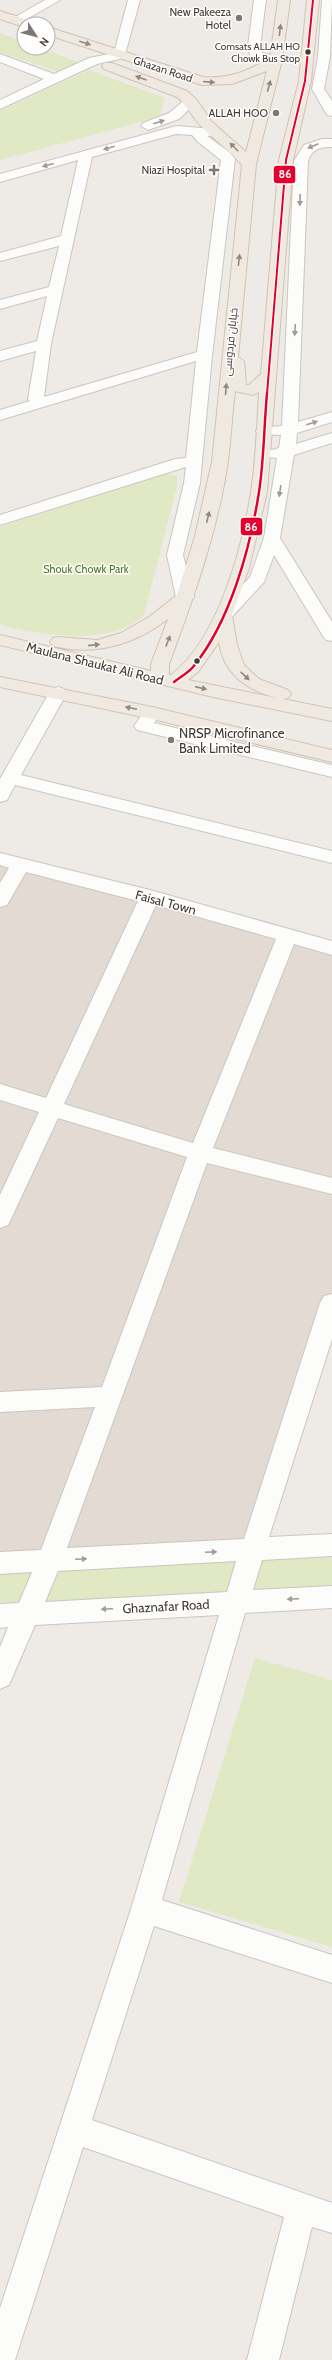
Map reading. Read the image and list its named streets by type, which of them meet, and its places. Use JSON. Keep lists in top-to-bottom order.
{
  "streets": {
    "main road": ["Ghazan Road", "خیابان فردوسی", "Maulana Shaukat Ali Road"],
    "street": ["Faisal Town", "Ghaznafar Road"]
  },
  "crossings": [
    ["Ghazan Road", "خیابان فردوسی"],
    ["خیابان فردوسی", "Maulana Shaukat Ali Road"]
  ],
  "parks": ["Shouk Chowk Park"],
  "places": {
    "other": [
      "New Pakeeza Hotel",
      "Comsats ALLAH HO Chowk Bus Stop",
      "ALLAH HOO",
      "NRSP Microfinance Bank Limited"
    ],
    "health": ["Niazi Hospital"]
  },
  "lines": ["transit line 86"],
  "north": "bottom right"
}
